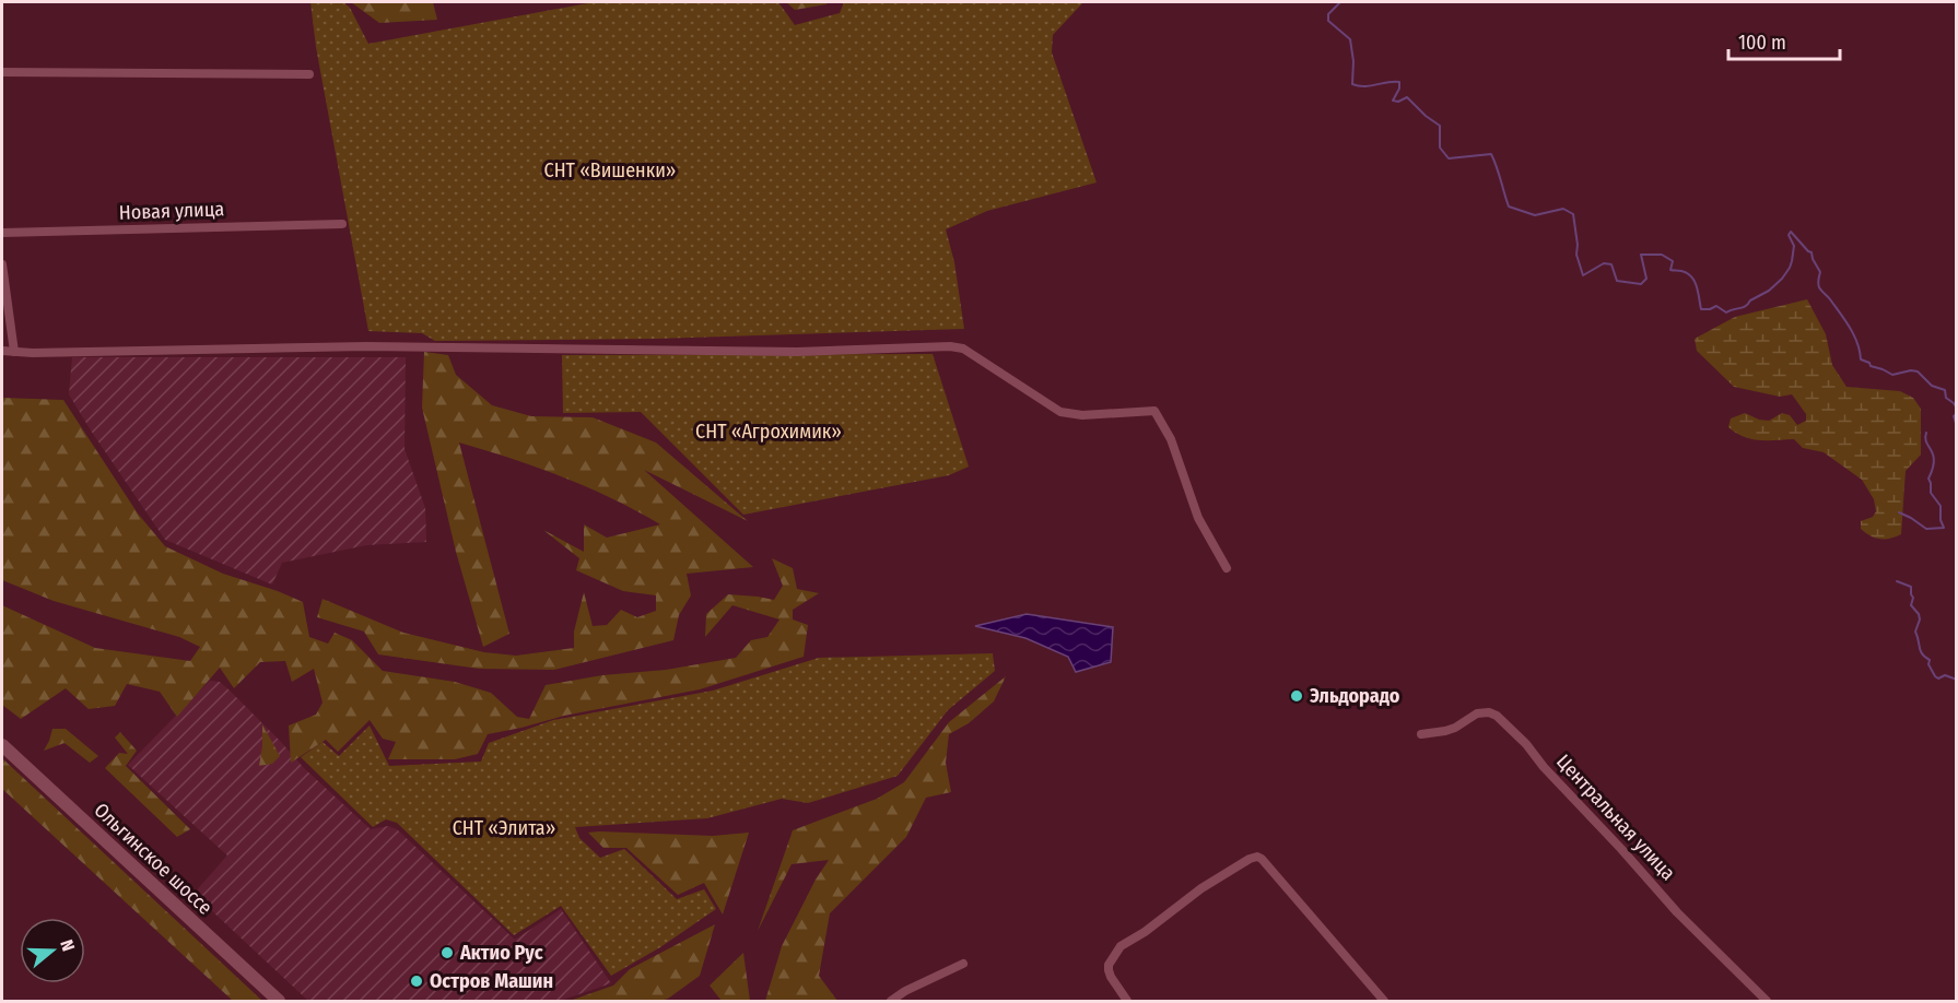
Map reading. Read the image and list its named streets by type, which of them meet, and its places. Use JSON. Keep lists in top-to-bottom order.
{
  "streets": {
    "main road": ["Ольгинское шоссе"],
    "street": ["Новая улица", "Центральная улица"]
  },
  "parks": ["СНТ «Вишенки»", "СНТ «Агрохимик»", "СНТ «Элита»"],
  "places": ["Эльдорадо", "Актио Рус", "Остров Машин"],
  "scale_bar": "100 m",
  "north": "right"
}
